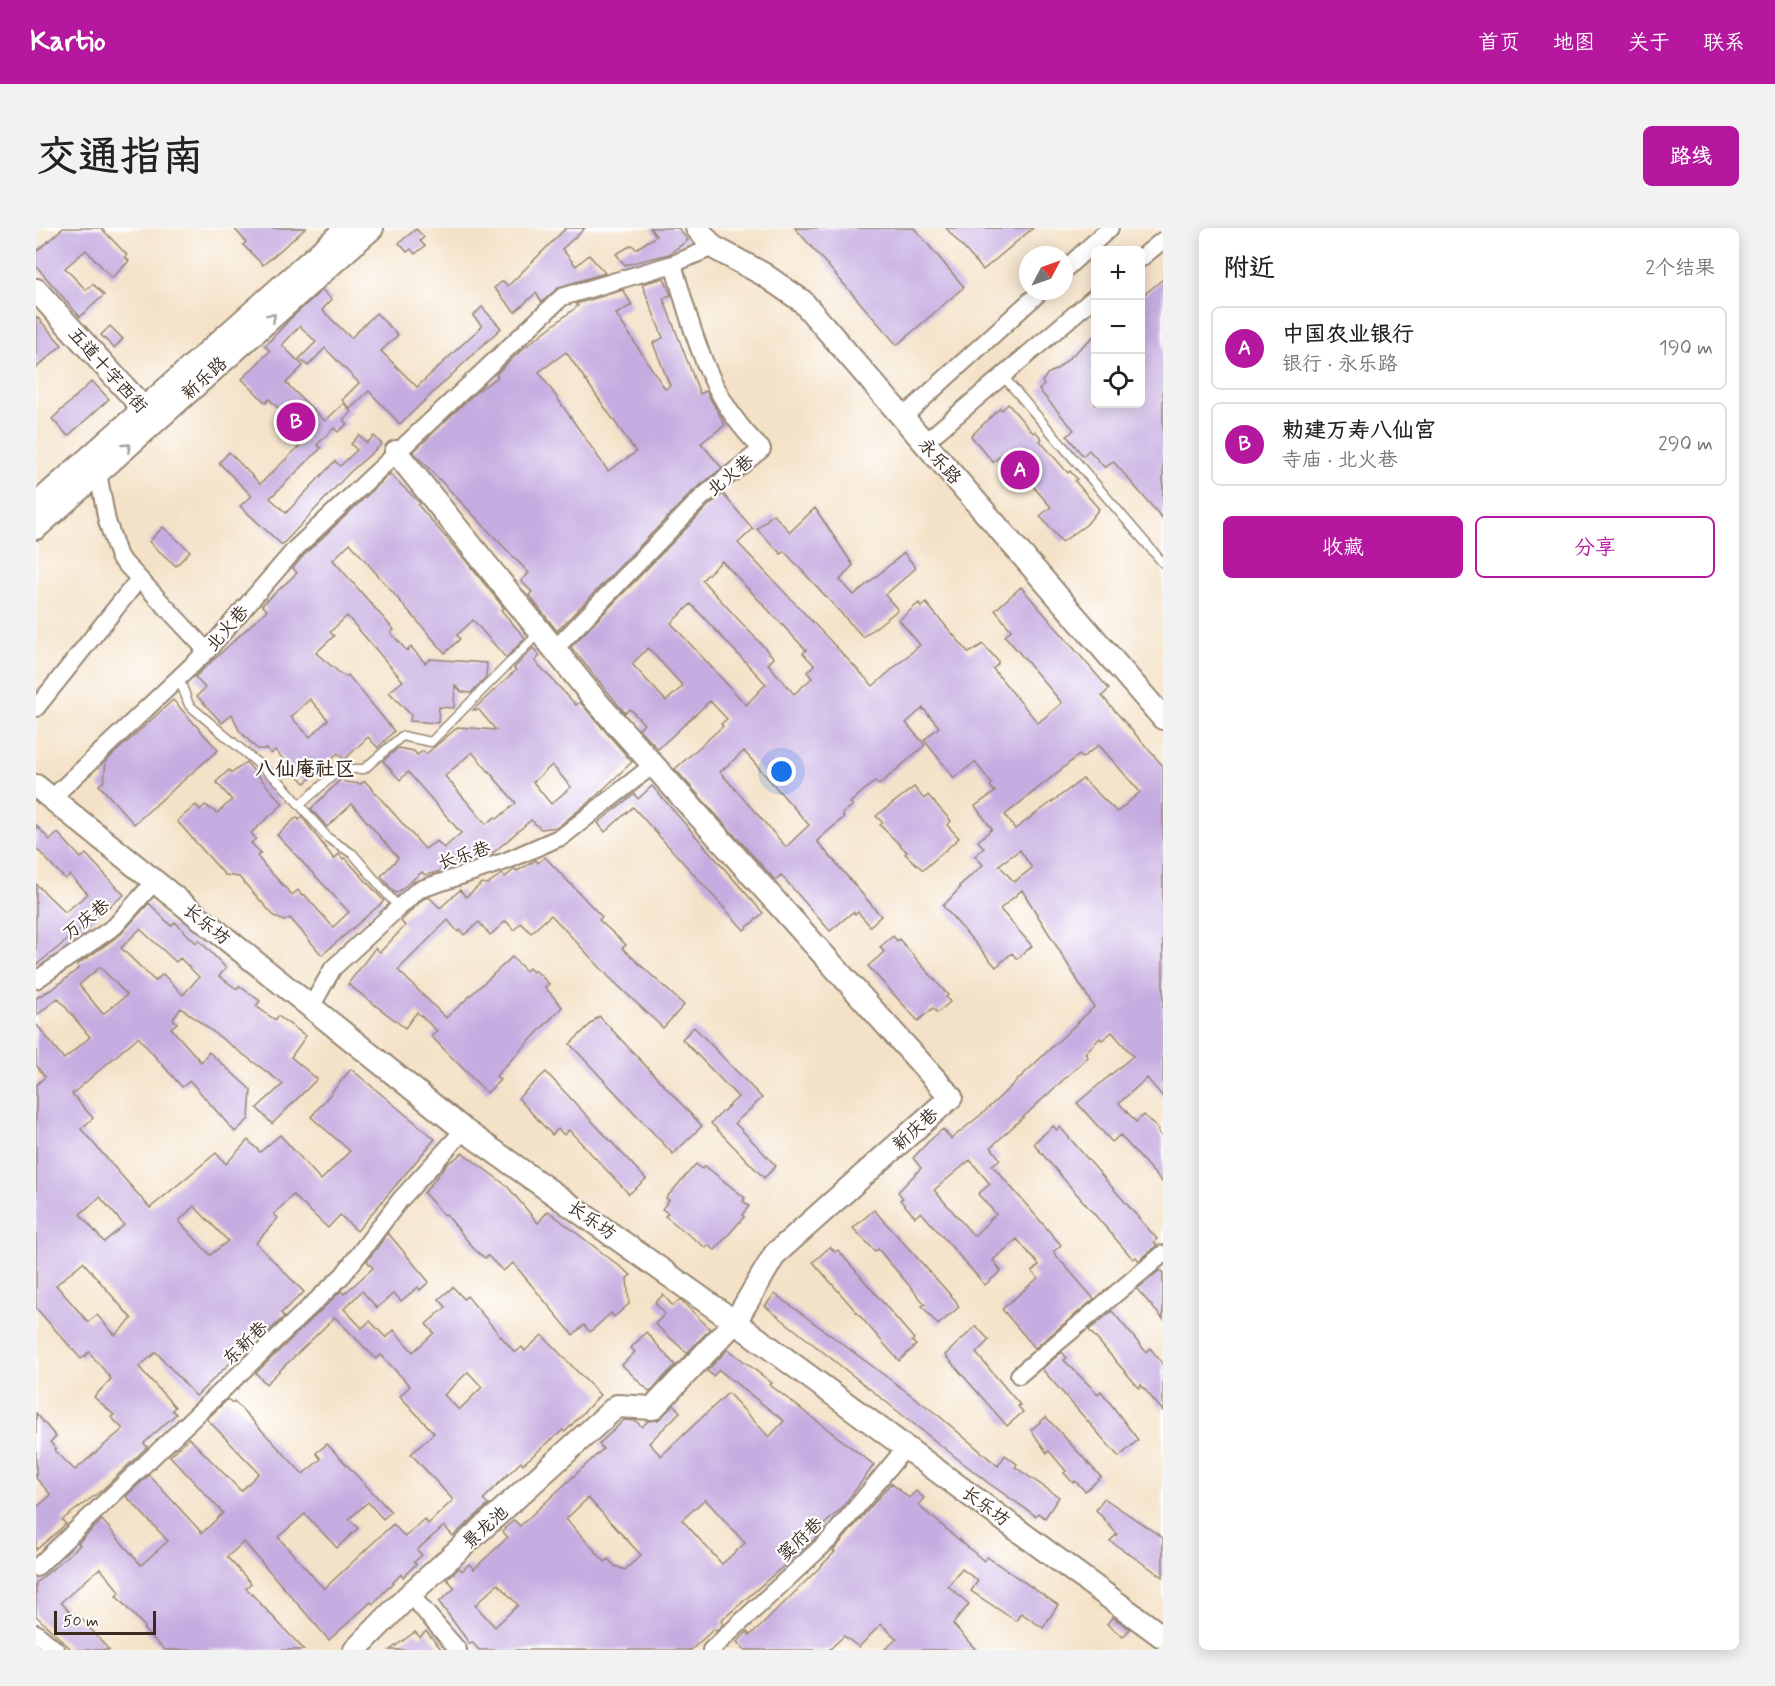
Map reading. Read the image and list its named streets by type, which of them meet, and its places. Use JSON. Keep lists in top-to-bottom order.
{
  "streets": {
    "street": [
      "五道十字西街",
      "新乐路",
      "永乐路",
      "北火巷",
      "长乐巷",
      "万庆巷",
      "长乐坊",
      "新庆巷",
      "东新巷",
      "景龙池",
      "窦府巷"
    ]
  },
  "crossings": [
    ["五道十字西街", "新乐路"],
    ["永乐路", "北火巷"],
    ["北火巷", "长乐坊"],
    ["长乐巷", "长乐坊"],
    ["长乐巷", "新庆巷"],
    ["万庆巷", "长乐坊"],
    ["长乐坊", "新庆巷"],
    ["长乐坊", "东新巷"],
    ["长乐坊", "窦府巷"],
    ["新庆巷", "景龙池"]
  ],
  "districts": ["八仙庵社区"],
  "scale_bar": "50 m",
  "north": "top right",
  "page": {
    "header": "Kartio",
    "nav": [
      "首页",
      "地图",
      "关于",
      "联系"
    ],
    "buttons": [
      "路线",
      ["收藏", "分享"]
    ],
    "title": "交通指南",
    "heading": ["附近", "2个结果"],
    "map_buttons": ["+", "−"],
    "list": [
      {
        "mark": "A",
        "name": "中国农业银行",
        "note": "银行 · 永乐路",
        "value": "190 m"
      },
      {
        "mark": "B",
        "name": "勅建万寿八仙宫",
        "note": "寺庙 · 北火巷",
        "value": "290 m"
      }
    ],
    "pins": ["B", "A"],
    "scale": "50 m"
  }
}
